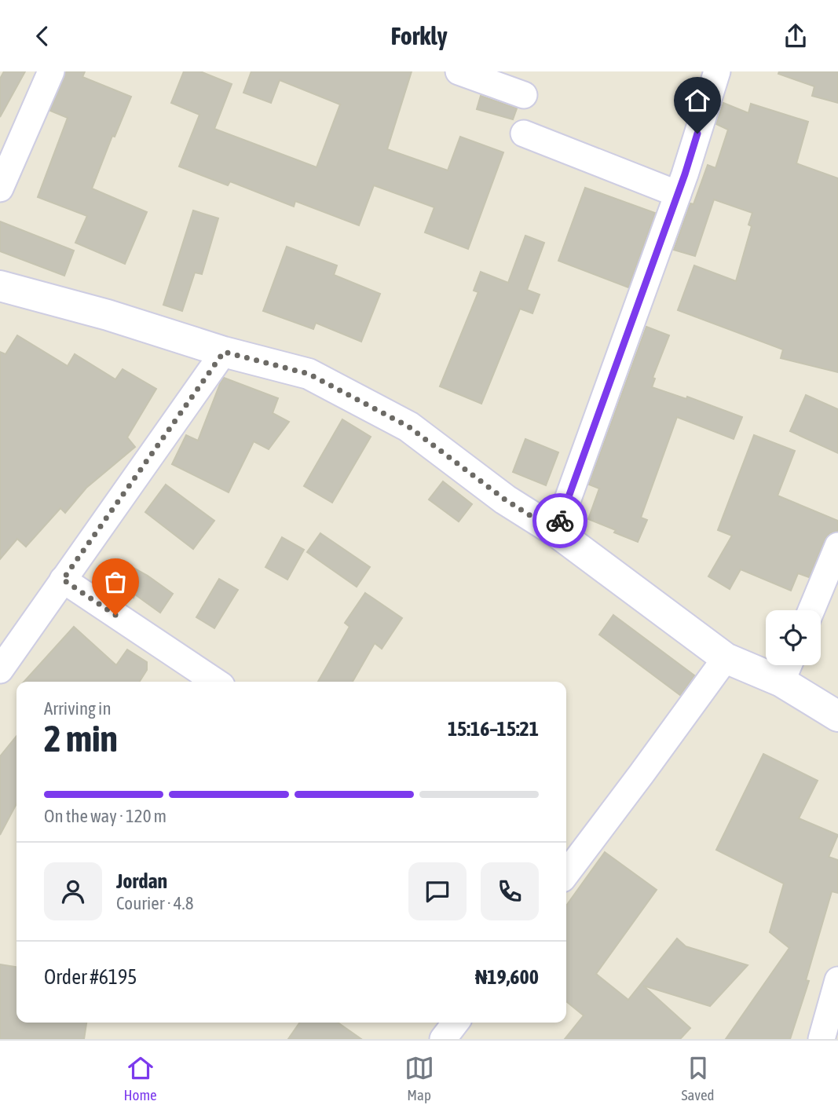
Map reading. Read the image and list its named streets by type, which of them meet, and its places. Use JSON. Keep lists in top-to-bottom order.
{
  "page": {
    "header": "Forkly",
    "heading": ["2 min", "Arriving in", "15:16–15:21"],
    "panel": [
      "Jordan",
      "Courier · 4.8",
      "Order #6195",
      "₦19,600"
    ],
    "bar": "On the way · 120 m",
    "tabs": ["Home", "Map", "Saved"]
  }
}
